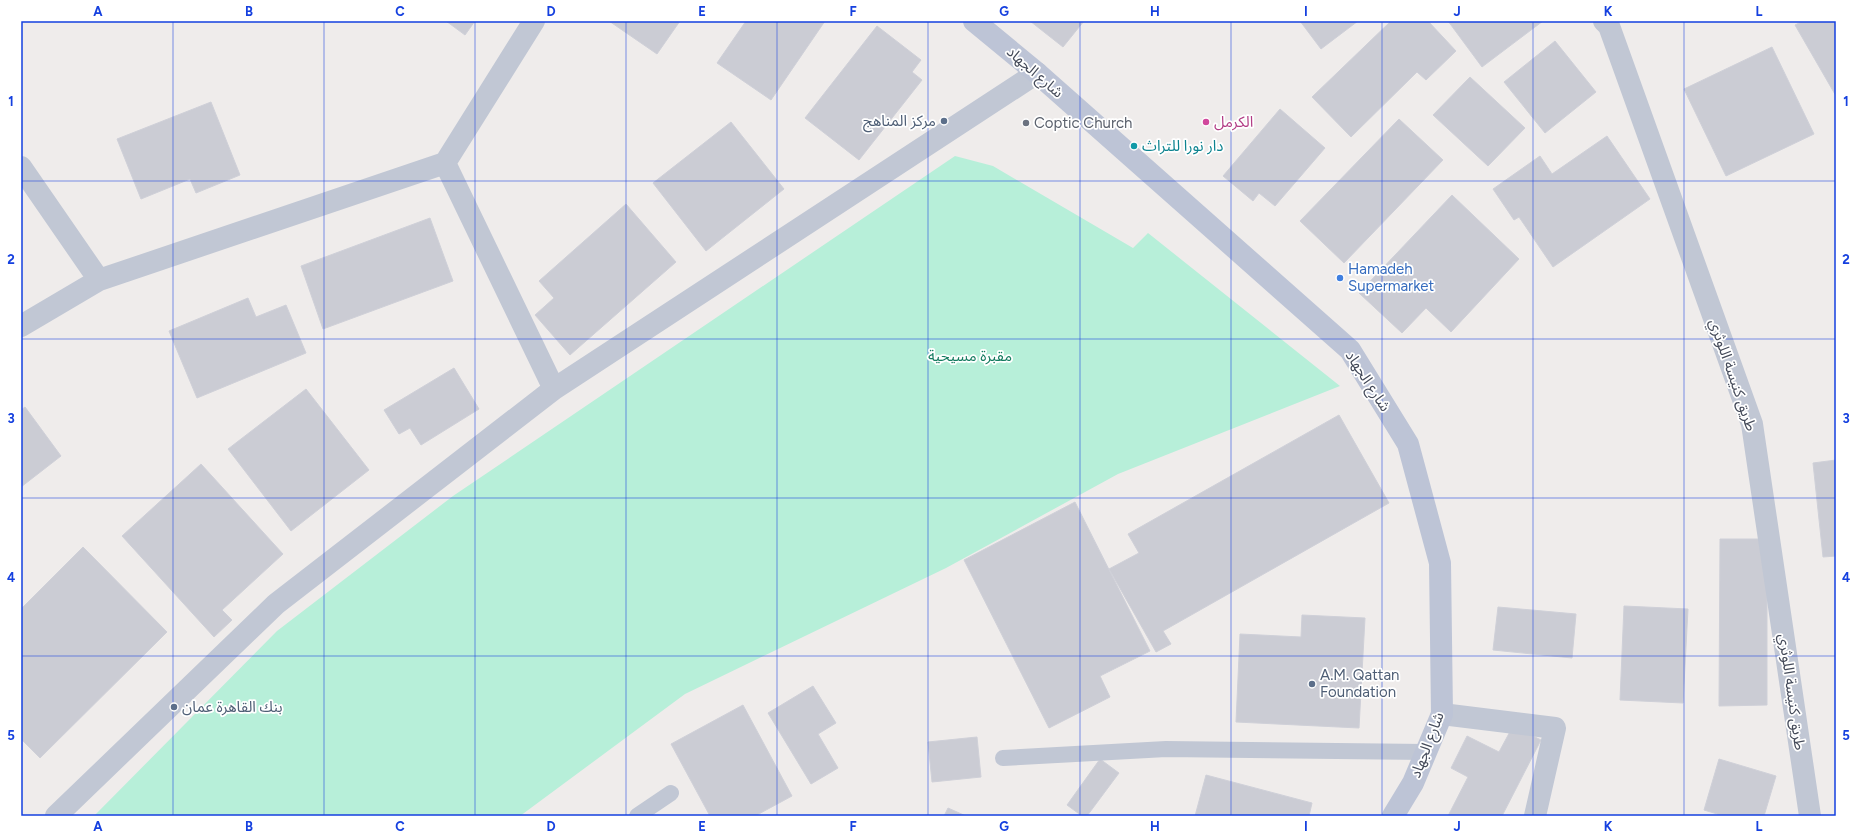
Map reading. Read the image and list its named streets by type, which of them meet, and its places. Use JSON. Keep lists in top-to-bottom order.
{
  "streets": {
    "street": ["شارع الجهاد", "طريق كنيسة اللوثري"]
  },
  "parks": ["مقبرة مسيحية"],
  "places": [
    "مركز المناهج",
    "الكرمل",
    "Coptic Church",
    "دار نورا للتراث",
    "Hamadeh Supermarket",
    "A.M. Qattan Foundation",
    "بنك القاهرة عمان"
  ],
  "grid": {
    "columns": [
      "A",
      "B",
      "C",
      "D",
      "E",
      "F",
      "G",
      "H",
      "I",
      "J",
      "K",
      "L"
    ],
    "rows": [
      "1",
      "2",
      "3",
      "4",
      "5"
    ]
  }
}
